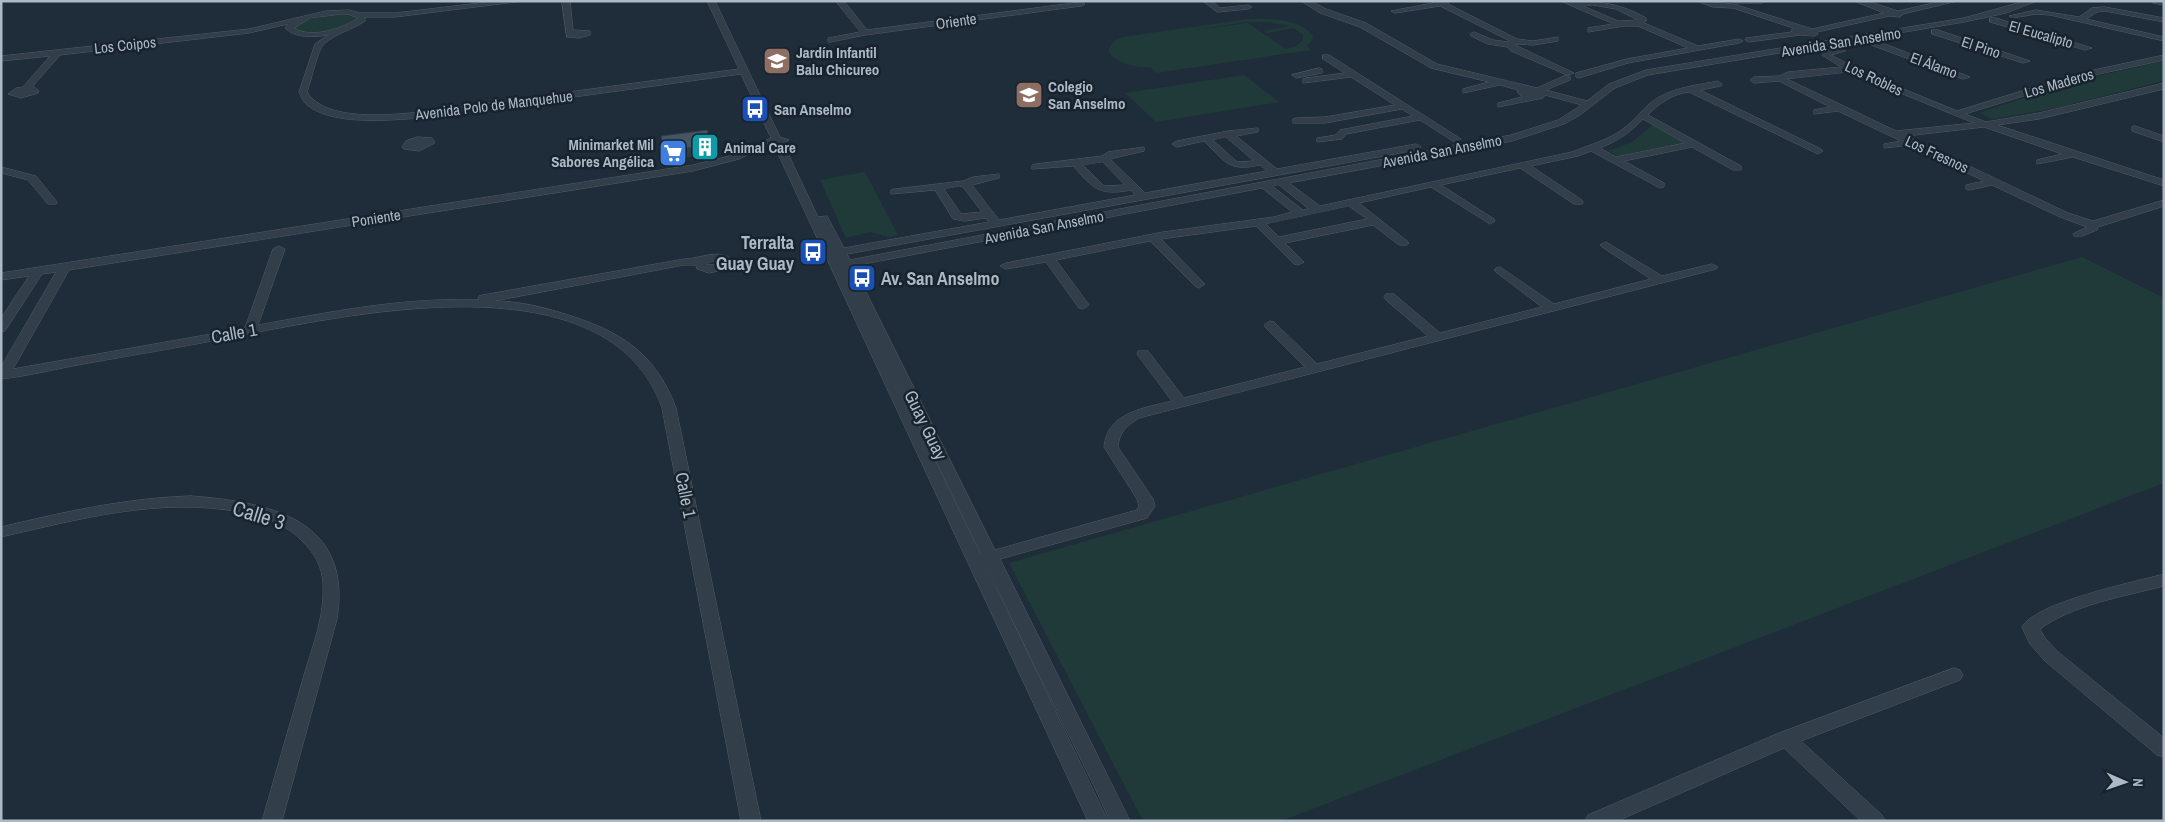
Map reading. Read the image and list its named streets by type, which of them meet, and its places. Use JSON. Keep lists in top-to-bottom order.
{
  "streets": {
    "street": [
      "Oriente",
      "El Eucalipto",
      "Avenida San Anselmo",
      "Los Coipos",
      "El Pino",
      "El Álamo",
      "Los Robles",
      "Los Maderos",
      "Avenida Polo de Manquehue",
      "Los Fresnos",
      "Poniente",
      "Calle 1",
      "Guay Guay",
      "Calle 3"
    ]
  },
  "crossings": [
    ["El Eucalipto", "Los Robles"],
    ["Avenida San Anselmo", "Guay Guay"],
    ["El Pino", "Los Robles"],
    ["El Álamo", "Los Robles"],
    ["Los Robles", "Los Maderos"],
    ["Los Maderos", "Los Fresnos"],
    ["Avenida Polo de Manquehue", "Guay Guay"],
    ["Poniente", "Guay Guay"]
  ],
  "places": {
    "school or university": ["Jardín Infantil Balu Chicureo", "Colegio San Anselmo"],
    "bus stop": ["San Anselmo", "Terralta Guay Guay", "Av. San Anselmo"],
    "building": ["Animal Care"],
    "supermarket": ["Minimarket Mil Sabores Angélica"]
  },
  "north": "right"
}
